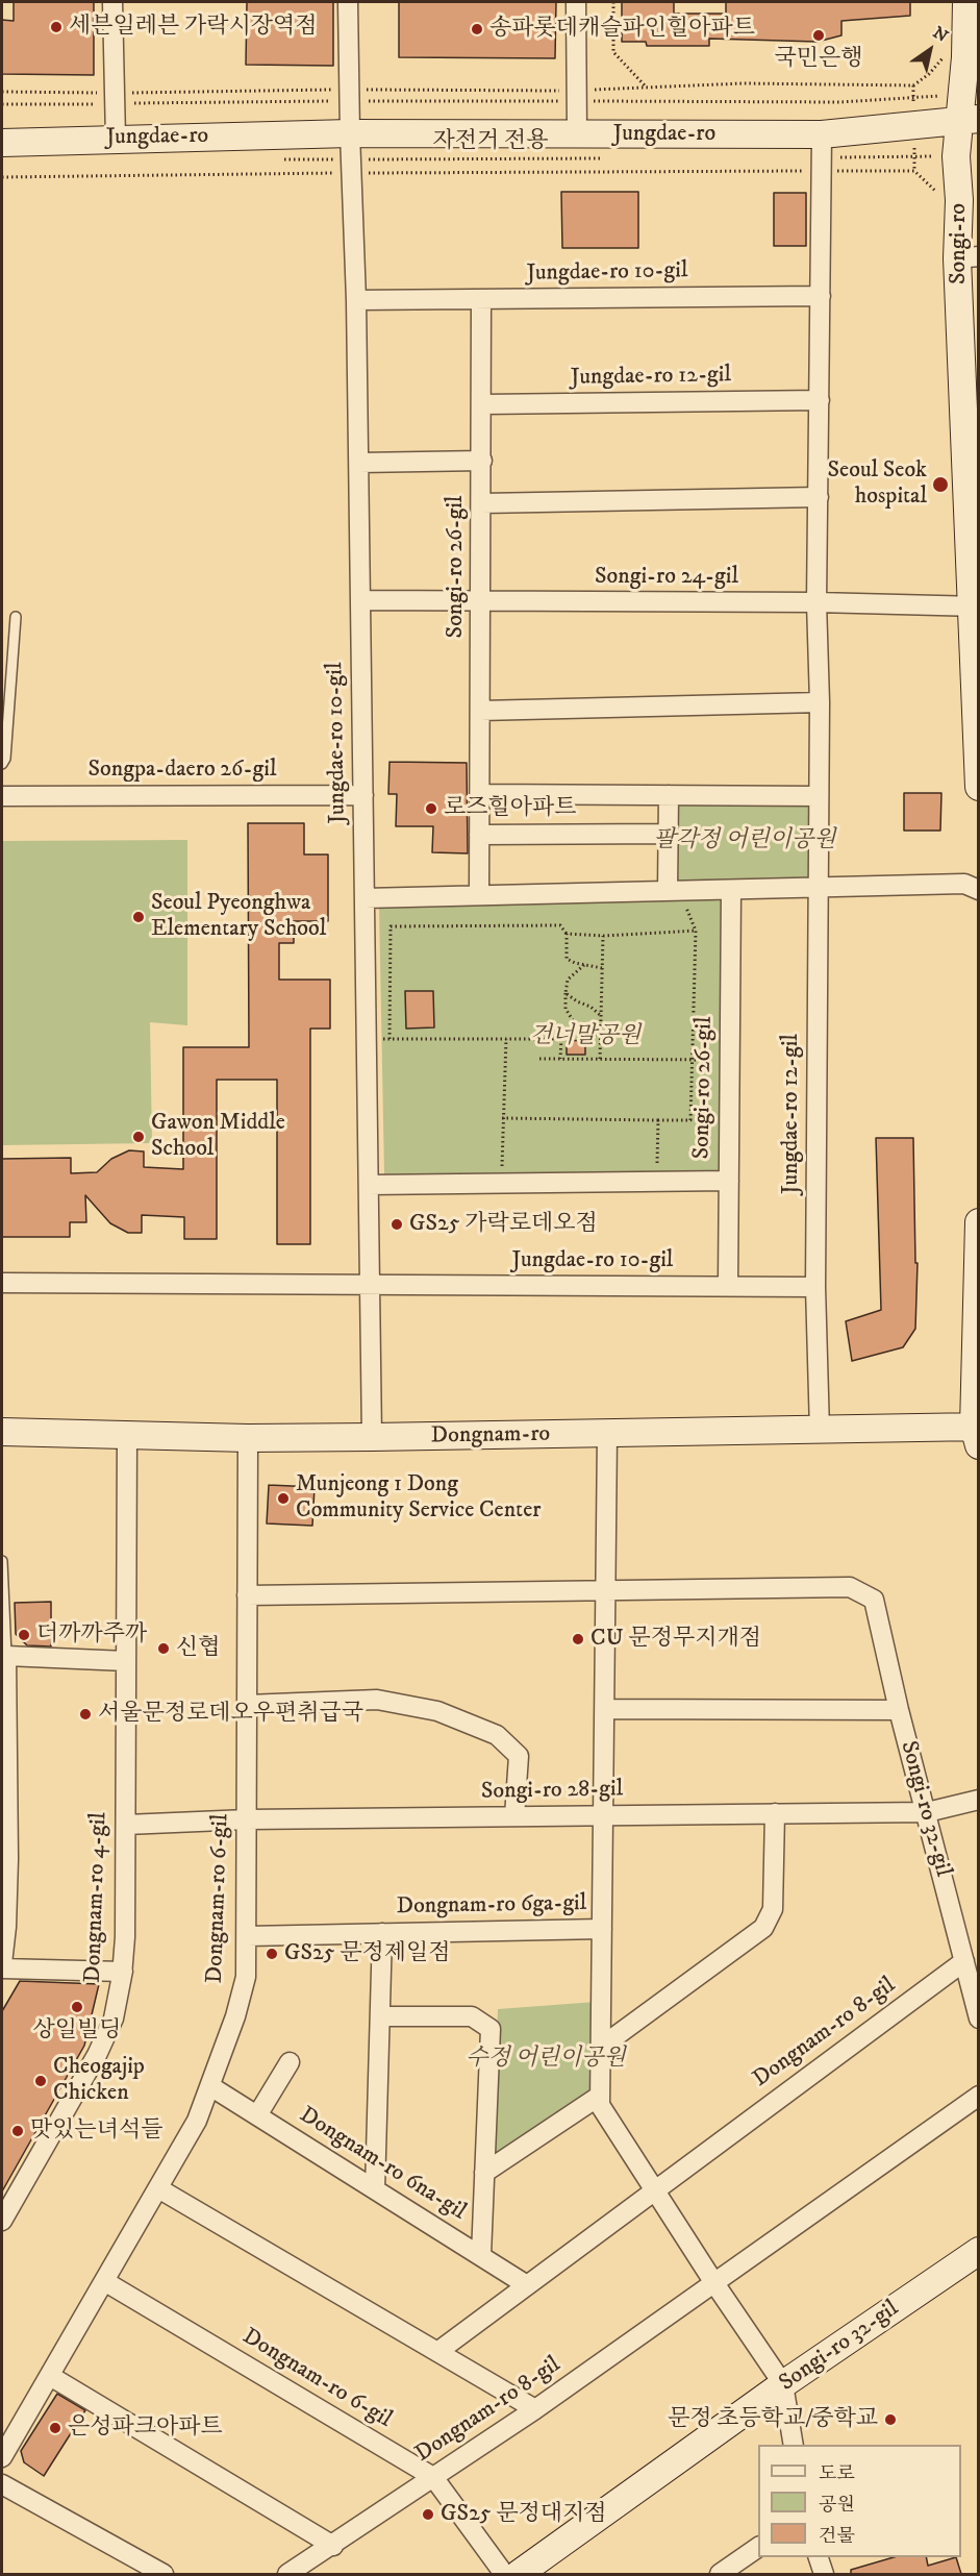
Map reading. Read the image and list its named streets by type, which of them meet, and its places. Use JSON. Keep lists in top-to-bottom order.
{
  "streets": {
    "main road": [
      "Jungdae-ro",
      "Songi-ro",
      "Dongnam-ro",
      "Songi-ro 32-gil"
    ],
    "street": [
      "Jungdae-ro 10-gil",
      "Jungdae-ro 12-gil",
      "Songi-ro 26-gil",
      "Songi-ro 24-gil",
      "Songpa-daero 26-gil",
      "Songi-ro 28-gil",
      "Dongnam-ro 4-gil",
      "Dongnam-ro 6-gil",
      "Dongnam-ro 6ga-gil",
      "Dongnam-ro 8-gil",
      "Dongnam-ro 6na-gil"
    ],
    "path": ["자전거 전용"]
  },
  "crossings": [
    ["Jungdae-ro", "Songi-ro"],
    ["Jungdae-ro", "Jungdae-ro 10-gil"],
    ["Jungdae-ro", "Jungdae-ro 12-gil"],
    ["자전거 전용", "Jungdae-ro 10-gil"],
    ["Songi-ro", "Songi-ro 24-gil"],
    ["Jungdae-ro 10-gil", "Jungdae-ro 12-gil"],
    ["Jungdae-ro 10-gil", "Songi-ro 26-gil"],
    ["Jungdae-ro 10-gil", "Songi-ro 24-gil"],
    ["Jungdae-ro 10-gil", "Songpa-daero 26-gil"],
    ["Jungdae-ro 10-gil", "Dongnam-ro"],
    ["Jungdae-ro 12-gil", "Songi-ro 26-gil"],
    ["Jungdae-ro 12-gil", "Songi-ro 24-gil"],
    ["Jungdae-ro 12-gil", "Dongnam-ro"],
    ["Songi-ro 26-gil", "Songi-ro 24-gil"],
    ["Dongnam-ro", "Dongnam-ro 4-gil"],
    ["Dongnam-ro", "Dongnam-ro 6-gil"],
    ["Songi-ro 28-gil", "Songi-ro 32-gil"],
    ["Songi-ro 28-gil", "Dongnam-ro 4-gil"],
    ["Songi-ro 28-gil", "Dongnam-ro 6-gil"],
    ["Songi-ro 32-gil", "Dongnam-ro 8-gil"],
    ["Dongnam-ro 6-gil", "Dongnam-ro 6ga-gil"],
    ["Dongnam-ro 6-gil", "Dongnam-ro 8-gil"],
    ["Dongnam-ro 6-gil", "Dongnam-ro 6na-gil"],
    ["Dongnam-ro 6ga-gil", "Dongnam-ro 6na-gil"],
    ["Dongnam-ro 8-gil", "Dongnam-ro 6na-gil"]
  ],
  "parks": ["팔각정 어린이공원", "건너말공원", "수정 어린이공원"],
  "places": [
    "세븐일레븐 가락시장역점",
    "송파롯데캐슬파인힐아파트",
    "국민은행",
    "Seoul Seok hospital",
    "로즈힐아파트",
    "Seoul Pyeonghwa Elementary School",
    "Gawon Middle School",
    "GS25 가락로데오점",
    "Munjeong 1 Dong Community Service Center",
    "더까까주까",
    "CU 문정무지개점",
    "신협",
    "서울문정로데오우편취급국",
    "GS25 문정제일점",
    "상일빌딩",
    "Cheogajip Chicken",
    "맛있는녀석들",
    "문정 초등학교/중학교",
    "은성파크아파트",
    "GS25 문정대지점"
  ],
  "legend": ["도로", "공원", "건물"],
  "north": "top right"
}
